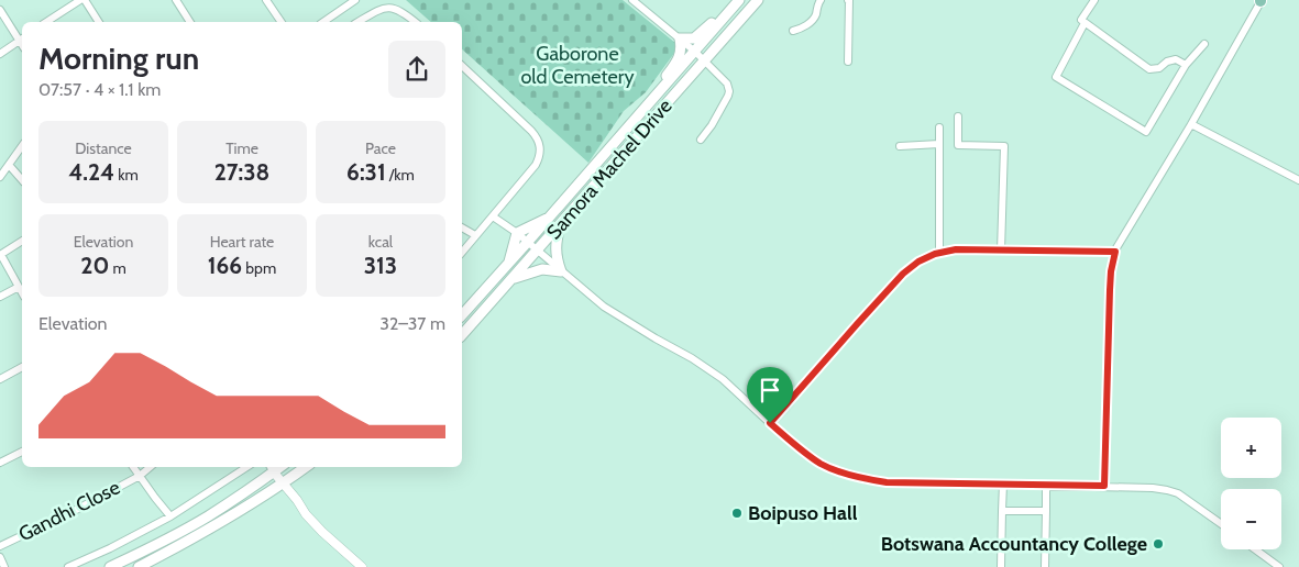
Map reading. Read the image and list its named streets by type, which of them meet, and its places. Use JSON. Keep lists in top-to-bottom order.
{
  "streets": {
    "main road": ["Samora Machel Drive"],
    "street": ["Gandhi Close"]
  },
  "parks": ["Gaborone old Cemetery"],
  "places": ["Boipuso Hall", "Botswana Accountancy College"],
  "page": {
    "heading": ["Morning run", "07:57 · 4 × 1.1 km"],
    "stats": [
      ["Distance", "4.24 km"],
      ["Time", "27:38"],
      ["Pace", "6:31 /km"],
      ["Elevation", "20 m"],
      ["Heart rate", "166 bpm"],
      ["kcal", "313"]
    ],
    "chart": ["Elevation", "32–37 m"],
    "map_buttons": ["+", "−"]
  }
}
